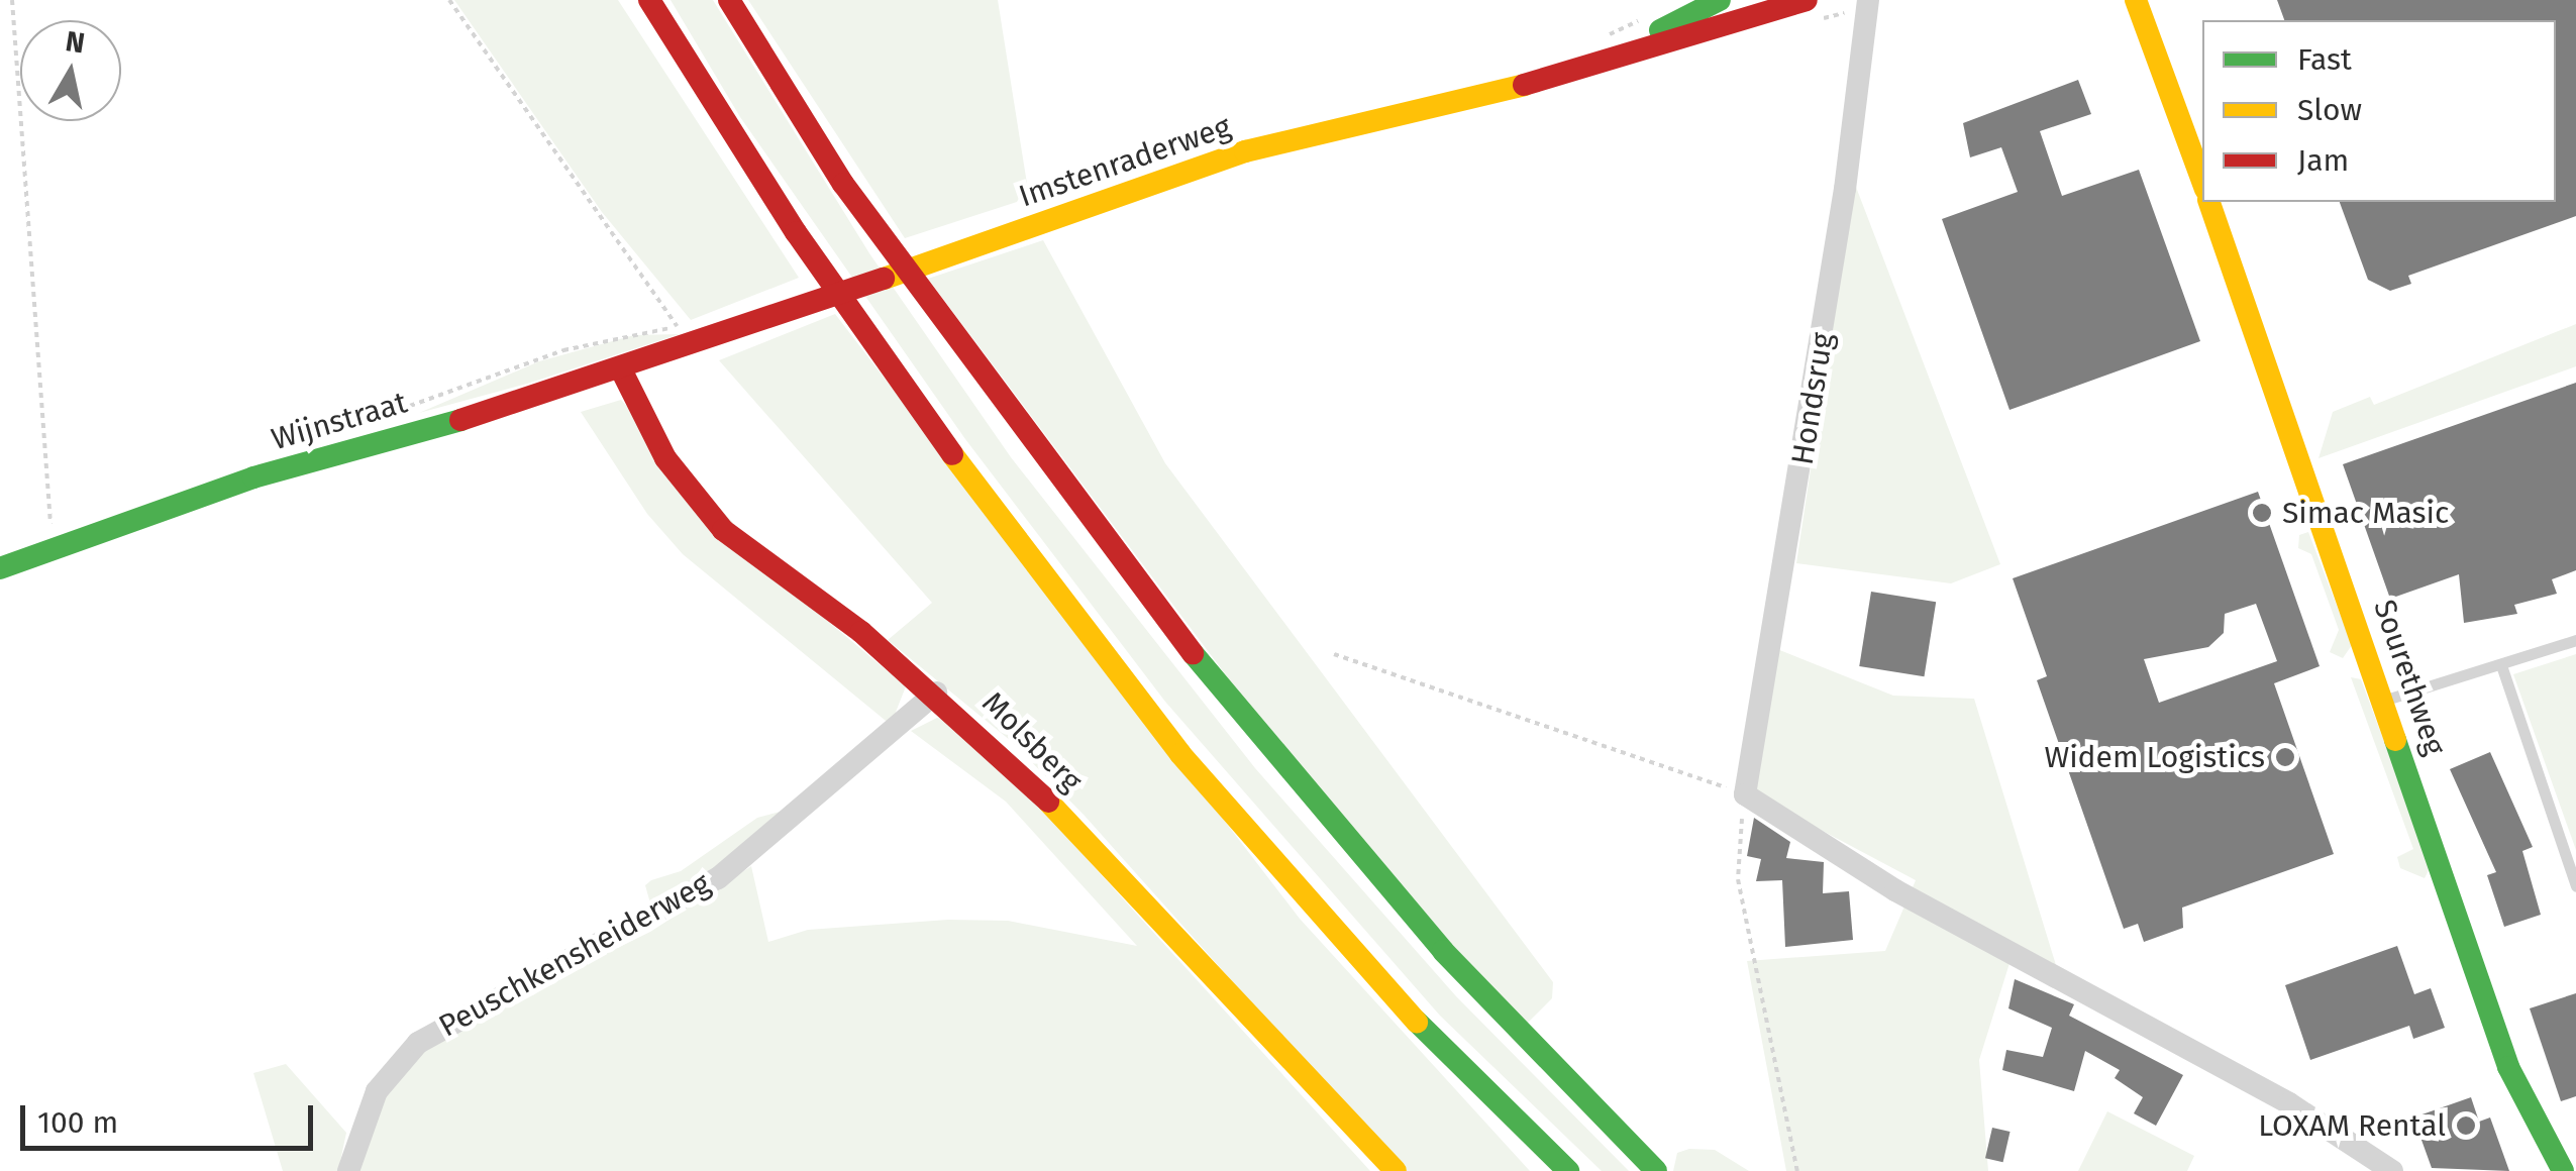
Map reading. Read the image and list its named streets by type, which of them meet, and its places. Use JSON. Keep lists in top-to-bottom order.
{
  "streets": {
    "main road": [
      "Imstenraderweg",
      "Wijnstraat",
      "Sourethweg",
      "Molsberg"
    ],
    "street": ["Hondsrug", "Peuschkensheiderweg"]
  },
  "crossings": [
    ["Imstenraderweg", "Wijnstraat"],
    ["Wijnstraat", "Molsberg"],
    ["Molsberg", "Peuschkensheiderweg"]
  ],
  "places": ["Simac Masic", "Widem Logistics", "LOXAM Rental"],
  "legend": ["Fast", "Slow", "Jam"],
  "scale_bar": "100 m",
  "north": "top"
}
